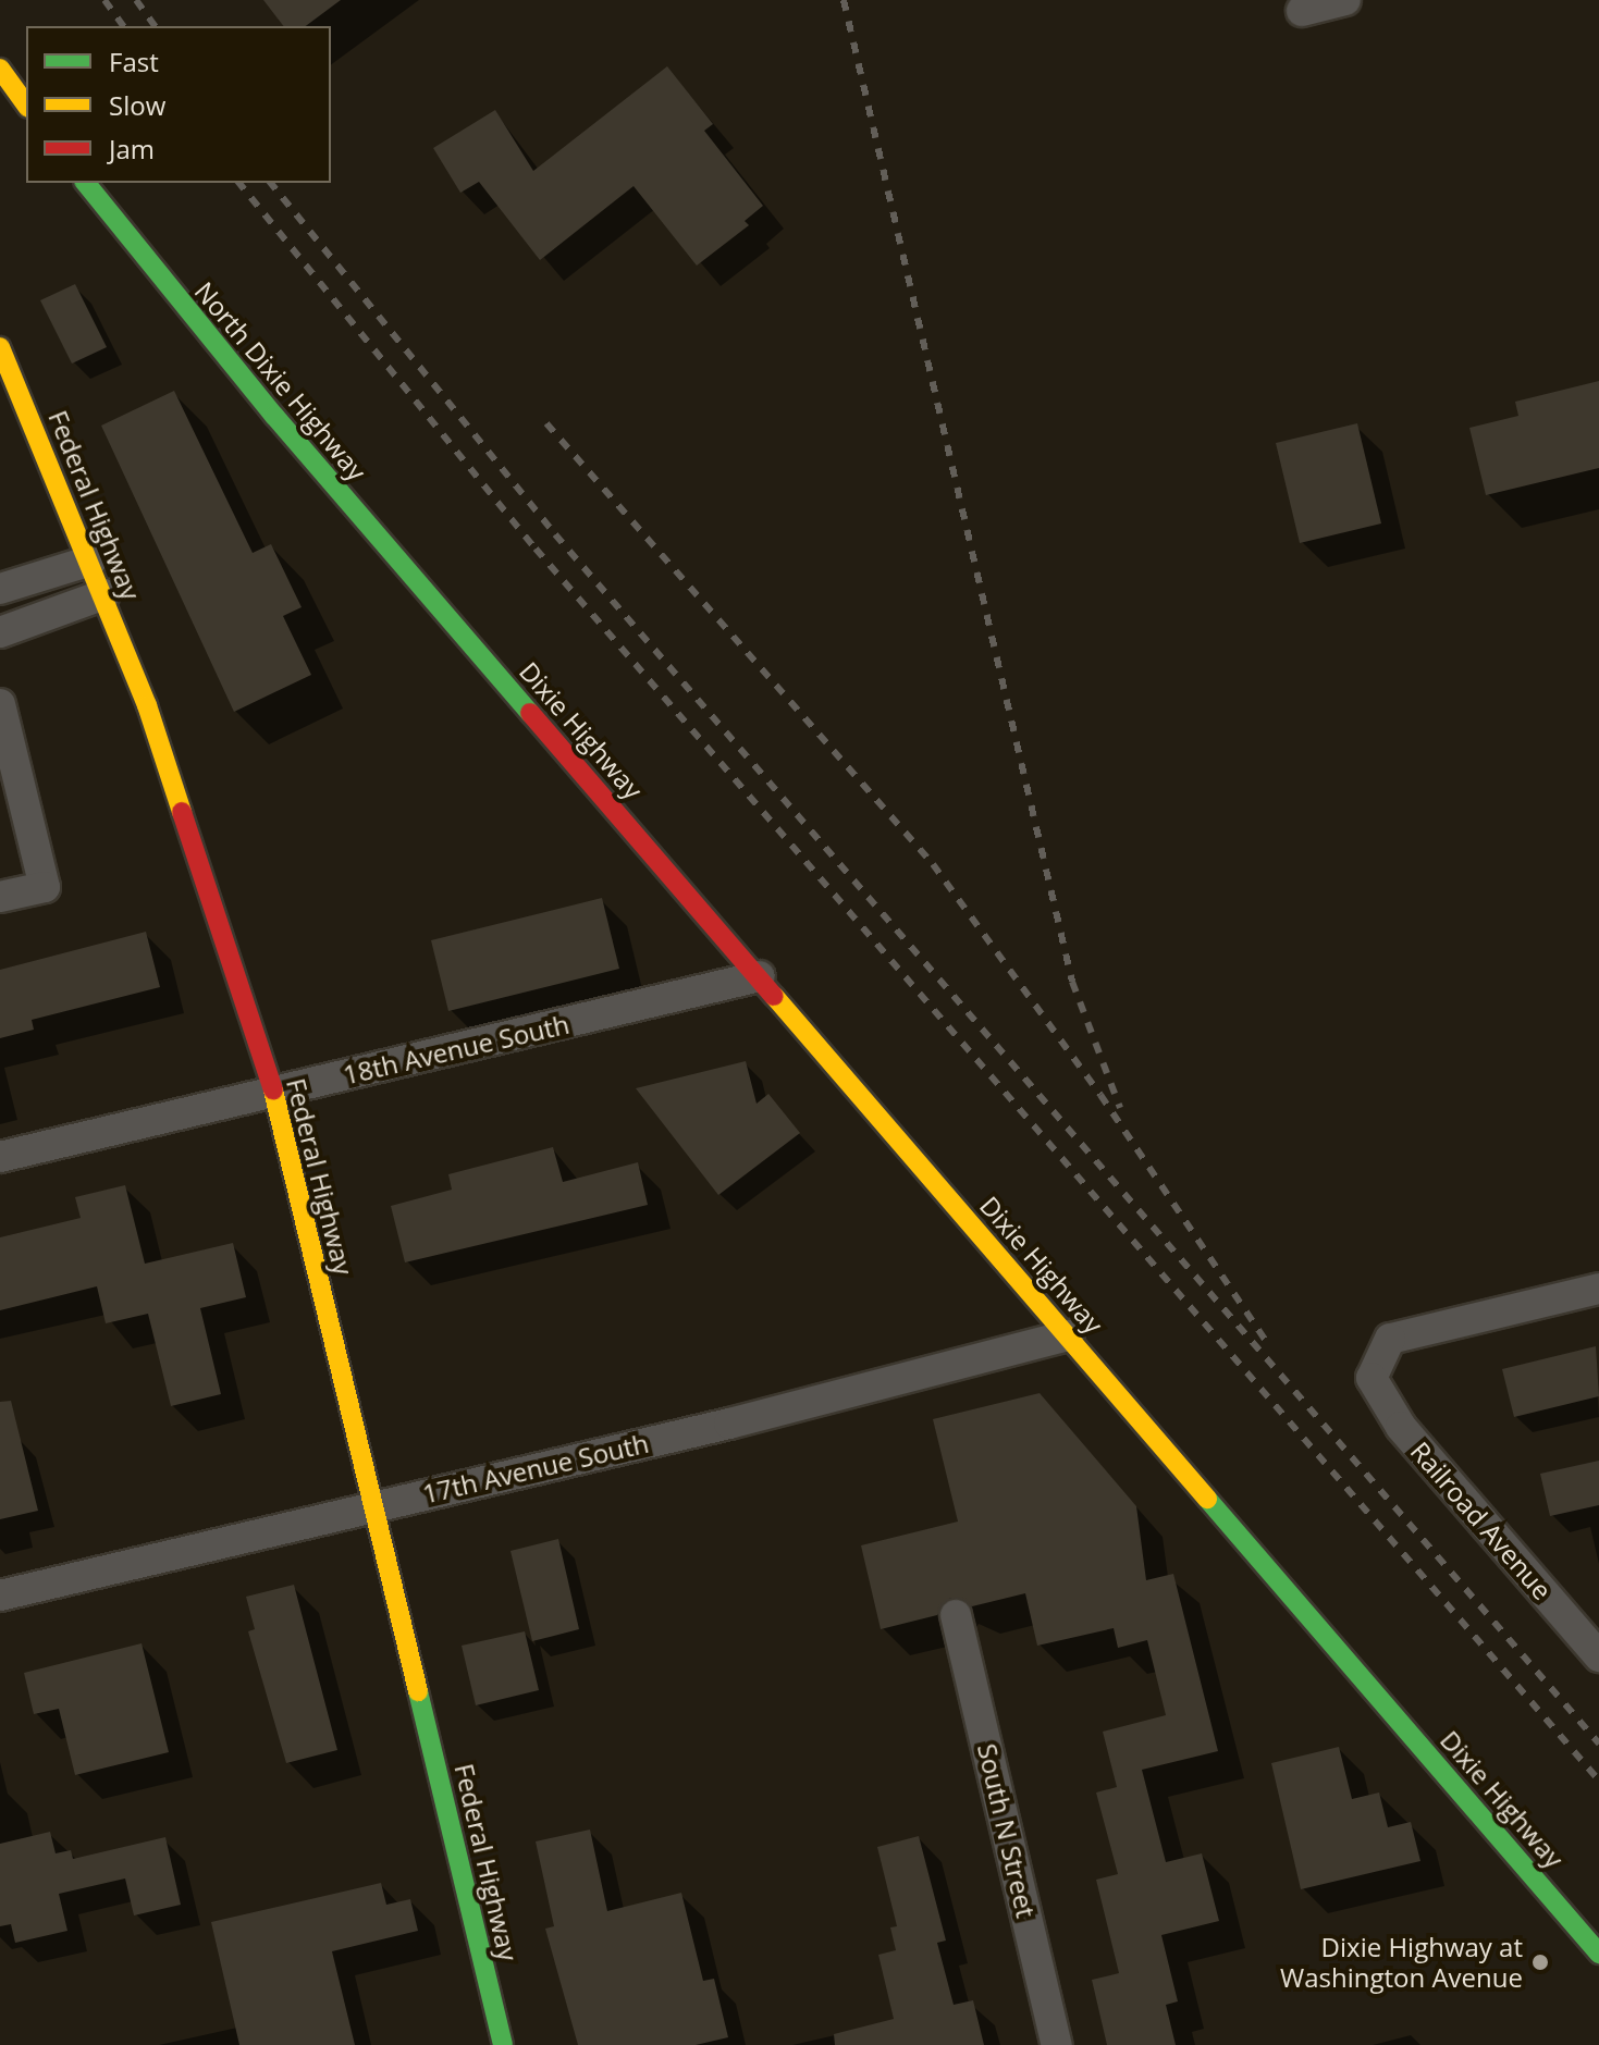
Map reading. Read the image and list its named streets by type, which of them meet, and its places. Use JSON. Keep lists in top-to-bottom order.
{
  "streets": {
    "main road": ["North Dixie Highway", "Federal Highway", "Dixie Highway"],
    "street": [
      "18th Avenue South",
      "17th Avenue South",
      "Railroad Avenue",
      "South N Street"
    ]
  },
  "crossings": [
    ["North Dixie Highway", "Dixie Highway"],
    ["Federal Highway", "18th Avenue South"],
    ["Federal Highway", "17th Avenue South"],
    ["Dixie Highway", "18th Avenue South"],
    ["Dixie Highway", "17th Avenue South"]
  ],
  "places": ["Dixie Highway at Washington Avenue"],
  "legend": ["Fast", "Slow", "Jam"]
}
